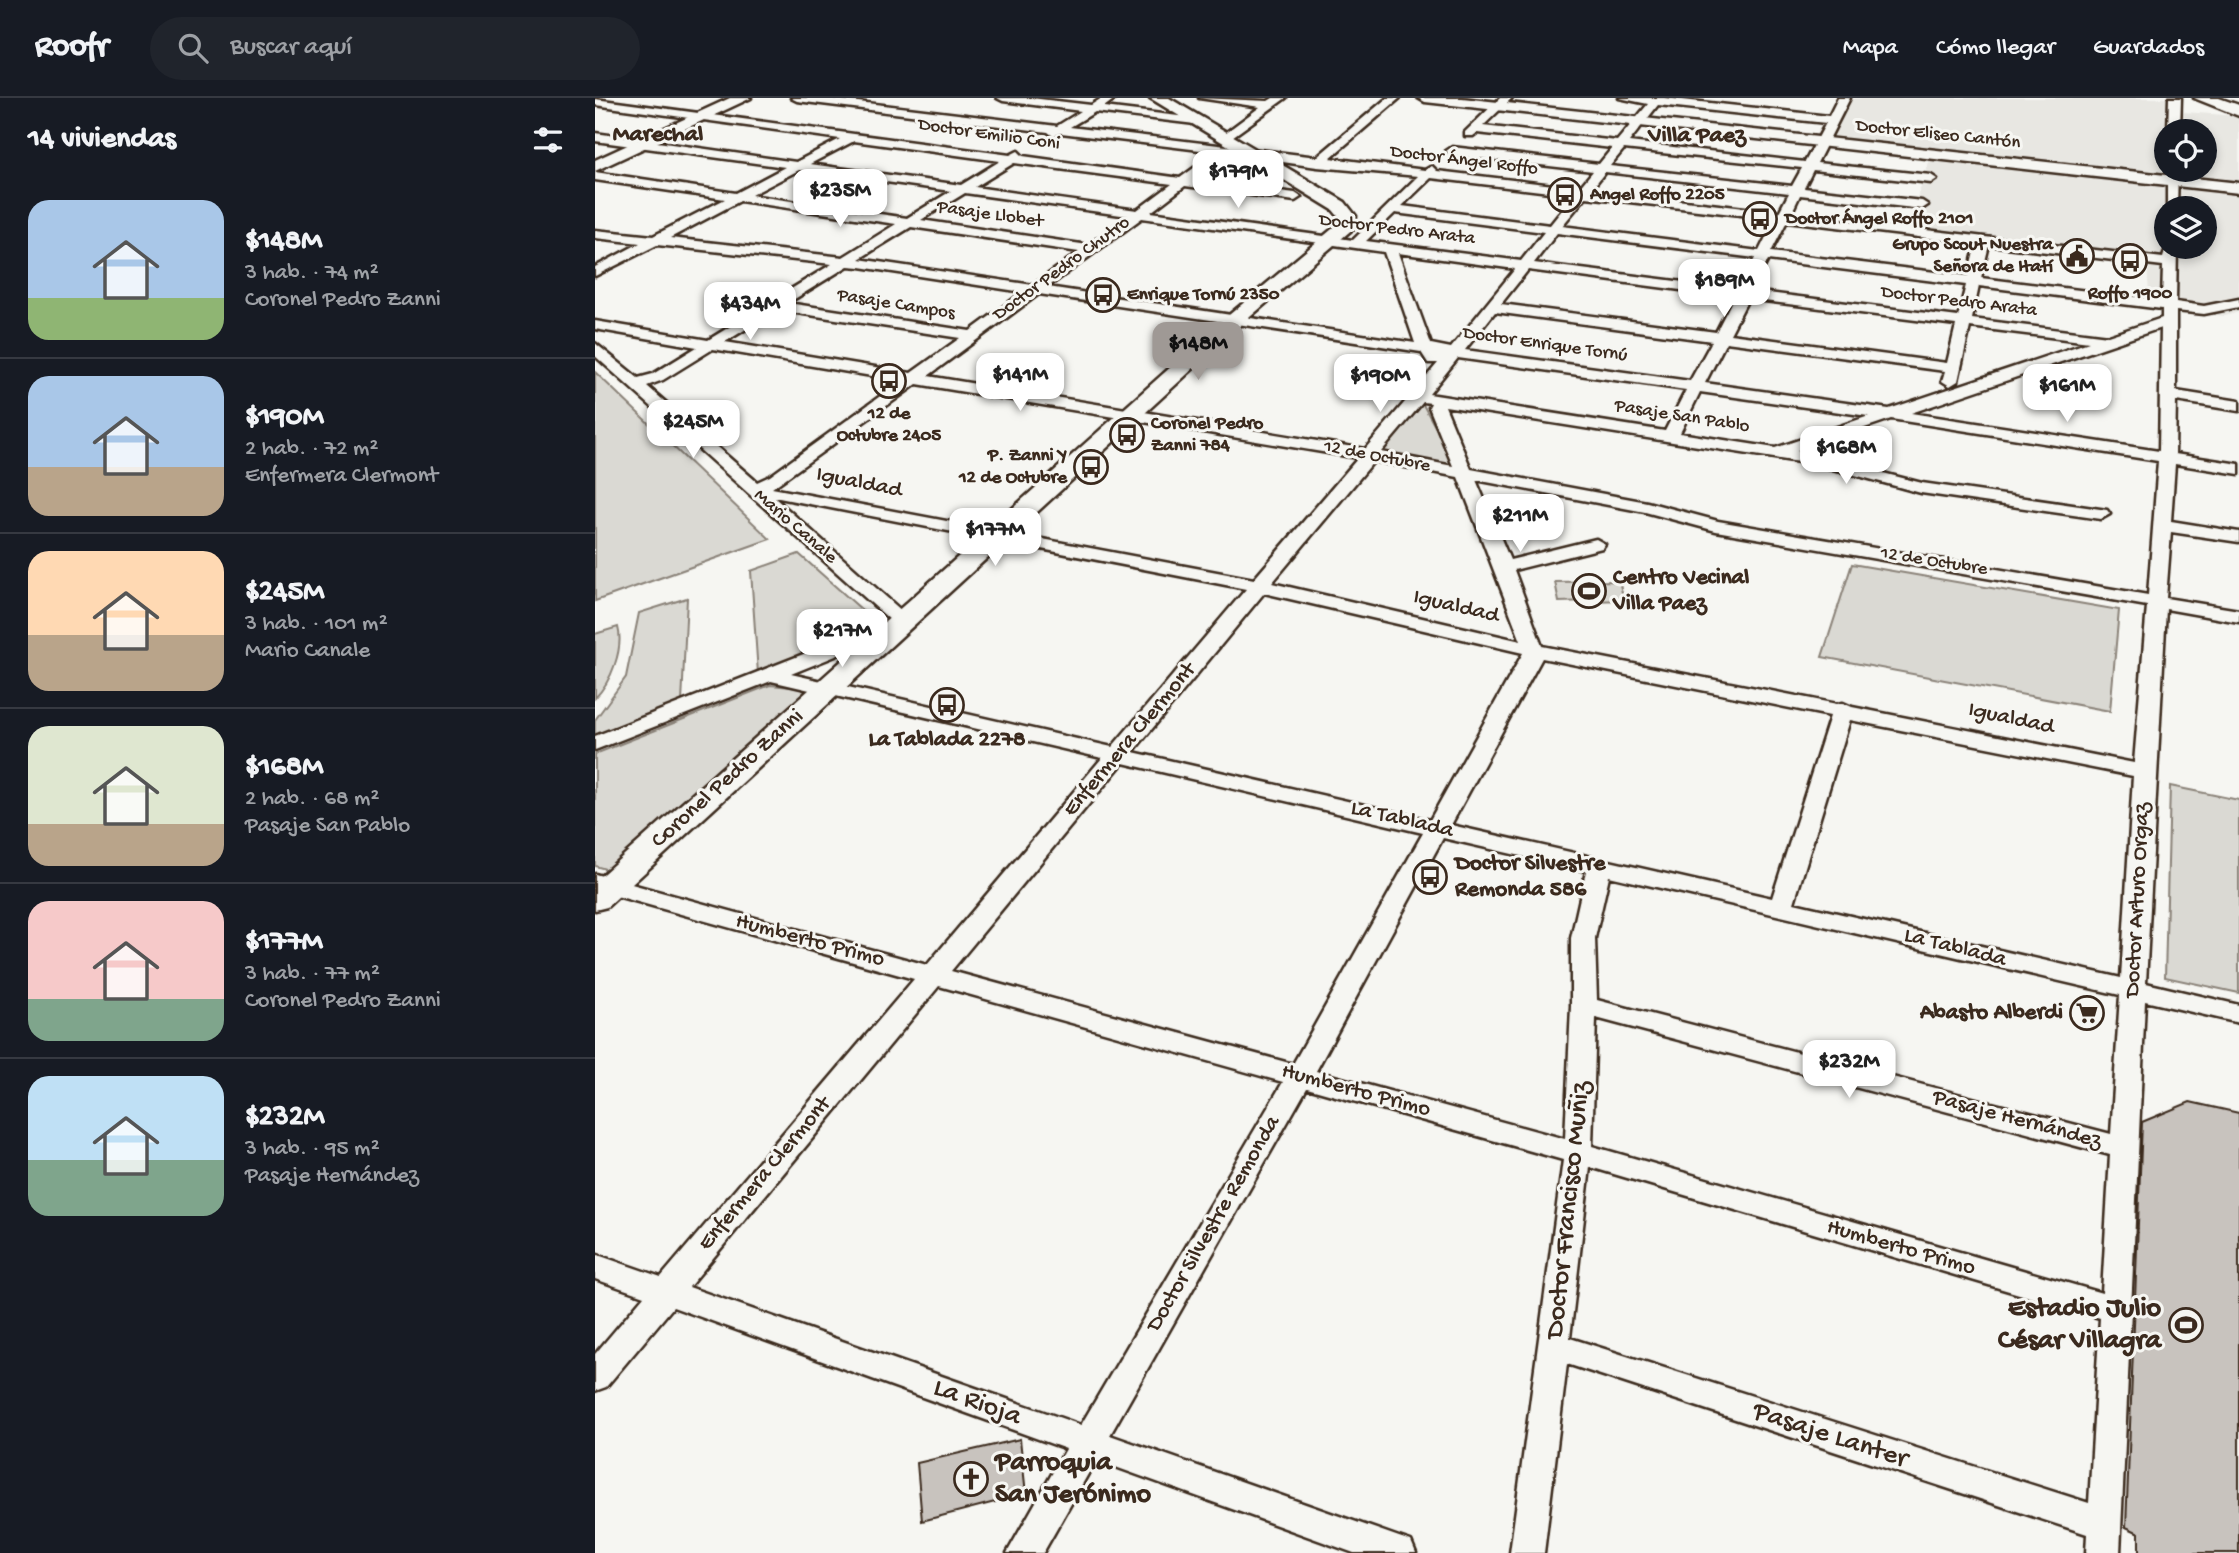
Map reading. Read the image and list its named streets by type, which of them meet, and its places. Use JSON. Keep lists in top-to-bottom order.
{
  "streets": {
    "main road": ["Coronel Pedro Zanni"],
    "street": [
      "Doctor Emilio Coni",
      "Doctor Eliseo Cantón",
      "Doctor Ángel Roffo",
      "Pasaje Llobet",
      "Doctor Pedro Arata",
      "Doctor Pedro Chutro",
      "Pasaje Campos",
      "Doctor Enrique Tornú",
      "Pasaje San Pablo",
      "12 de Octubre",
      "Igualdad",
      "Mario Canale",
      "Enfermera Clermont",
      "La Tablada",
      "Doctor Arturo Orgaz",
      "Humberto Primo",
      "Pasaje Hernández",
      "Doctor Francisco Muñiz",
      "Doctor Silvestre Remonda",
      "La Rioja",
      "Pasaje Lanter"
    ]
  },
  "crossings": [
    ["Doctor Emilio Coni", "Doctor Pedro Chutro"],
    ["Doctor Eliseo Cantón", "Enfermera Clermont"],
    ["Doctor Ángel Roffo", "Enfermera Clermont"],
    ["Doctor Ángel Roffo", "Doctor Arturo Orgaz"],
    ["Pasaje Llobet", "Doctor Pedro Chutro"],
    ["Doctor Pedro Arata", "Doctor Pedro Chutro"],
    ["Doctor Pedro Arata", "Enfermera Clermont"],
    ["Doctor Pedro Arata", "Coronel Pedro Zanni"],
    ["Doctor Pedro Chutro", "Pasaje Campos"],
    ["Doctor Pedro Chutro", "Doctor Enrique Tornú"],
    ["Doctor Pedro Chutro", "12 de Octubre"],
    ["Doctor Pedro Chutro", "Igualdad"],
    ["Doctor Pedro Chutro", "Mario Canale"],
    ["Doctor Enrique Tornú", "Enfermera Clermont"],
    ["Doctor Enrique Tornú", "Coronel Pedro Zanni"],
    ["Doctor Enrique Tornú", "Doctor Arturo Orgaz"],
    ["Pasaje San Pablo", "Enfermera Clermont"],
    ["12 de Octubre", "Enfermera Clermont"],
    ["12 de Octubre", "Coronel Pedro Zanni"],
    ["12 de Octubre", "Doctor Arturo Orgaz"],
    ["Igualdad", "Mario Canale"],
    ["Igualdad", "Enfermera Clermont"],
    ["Igualdad", "Coronel Pedro Zanni"],
    ["Igualdad", "Doctor Arturo Orgaz"],
    ["Igualdad", "Doctor Silvestre Remonda"],
    ["Mario Canale", "Coronel Pedro Zanni"],
    ["Enfermera Clermont", "La Tablada"],
    ["Enfermera Clermont", "Humberto Primo"],
    ["Enfermera Clermont", "La Rioja"],
    ["Coronel Pedro Zanni", "La Tablada"],
    ["Coronel Pedro Zanni", "Humberto Primo"],
    ["La Tablada", "Doctor Arturo Orgaz"],
    ["La Tablada", "Doctor Francisco Muñiz"],
    ["La Tablada", "Doctor Silvestre Remonda"],
    ["Doctor Arturo Orgaz", "Humberto Primo"],
    ["Doctor Arturo Orgaz", "Pasaje Hernández"],
    ["Doctor Arturo Orgaz", "Pasaje Lanter"],
    ["Humberto Primo", "Doctor Francisco Muñiz"],
    ["Humberto Primo", "Doctor Silvestre Remonda"],
    ["Pasaje Hernández", "Doctor Francisco Muñiz"],
    ["Doctor Francisco Muñiz", "Pasaje Lanter"],
    ["Doctor Silvestre Remonda", "La Rioja"]
  ],
  "districts": ["Marechal", "Villa Paez"],
  "places": {
    "bus stop": [
      "Angel Roffo 2205",
      "Doctor Ángel Roffo 2101",
      "Roffo 1900",
      "Enrique Tornú 2350",
      "12 de Octubre 2405",
      "Coronel Pedro Zanni 784",
      "P. Zanni Y 12 de Octubre",
      "La Tablada 2278",
      "Doctor Silvestre Remonda 586"
    ],
    "public building": ["Grupo Scout Nuestra Señora de Itatí"],
    "sports": ["Centro Vecinal Villa Paez", "Estadio Julio César Villagra"],
    "supermarket": ["Abasto Alberdi"],
    "church": ["Parroquia San Jerónimo"]
  },
  "page": {
    "header": "Roofr",
    "search": "Buscar aquí",
    "nav": ["Mapa", "Cómo llegar", "Guardados"],
    "heading": "14 viviendas",
    "price": [
      "$179M",
      "$235M",
      "$189M",
      "$434M",
      "$148M",
      "$141M",
      "$190M",
      "$161M",
      "$245M",
      "$168M",
      "$211M",
      "$177M",
      "$217M",
      "$232M"
    ],
    "list": [
      {
        "name": "$148M",
        "note": "3 hab. · 74 m² · Coronel Pedro Zanni"
      },
      {
        "name": "$190M",
        "note": "2 hab. · 72 m² · Enfermera Clermont"
      },
      {
        "name": "$245M",
        "note": "3 hab. · 101 m² · Mario Canale"
      },
      {
        "name": "$168M",
        "note": "2 hab. · 68 m² · Pasaje San Pablo"
      },
      {
        "name": "$177M",
        "note": "3 hab. · 77 m² · Coronel Pedro Zanni"
      },
      {
        "name": "$232M",
        "note": "3 hab. · 95 m² · Pasaje Hernández"
      }
    ]
  }
}
